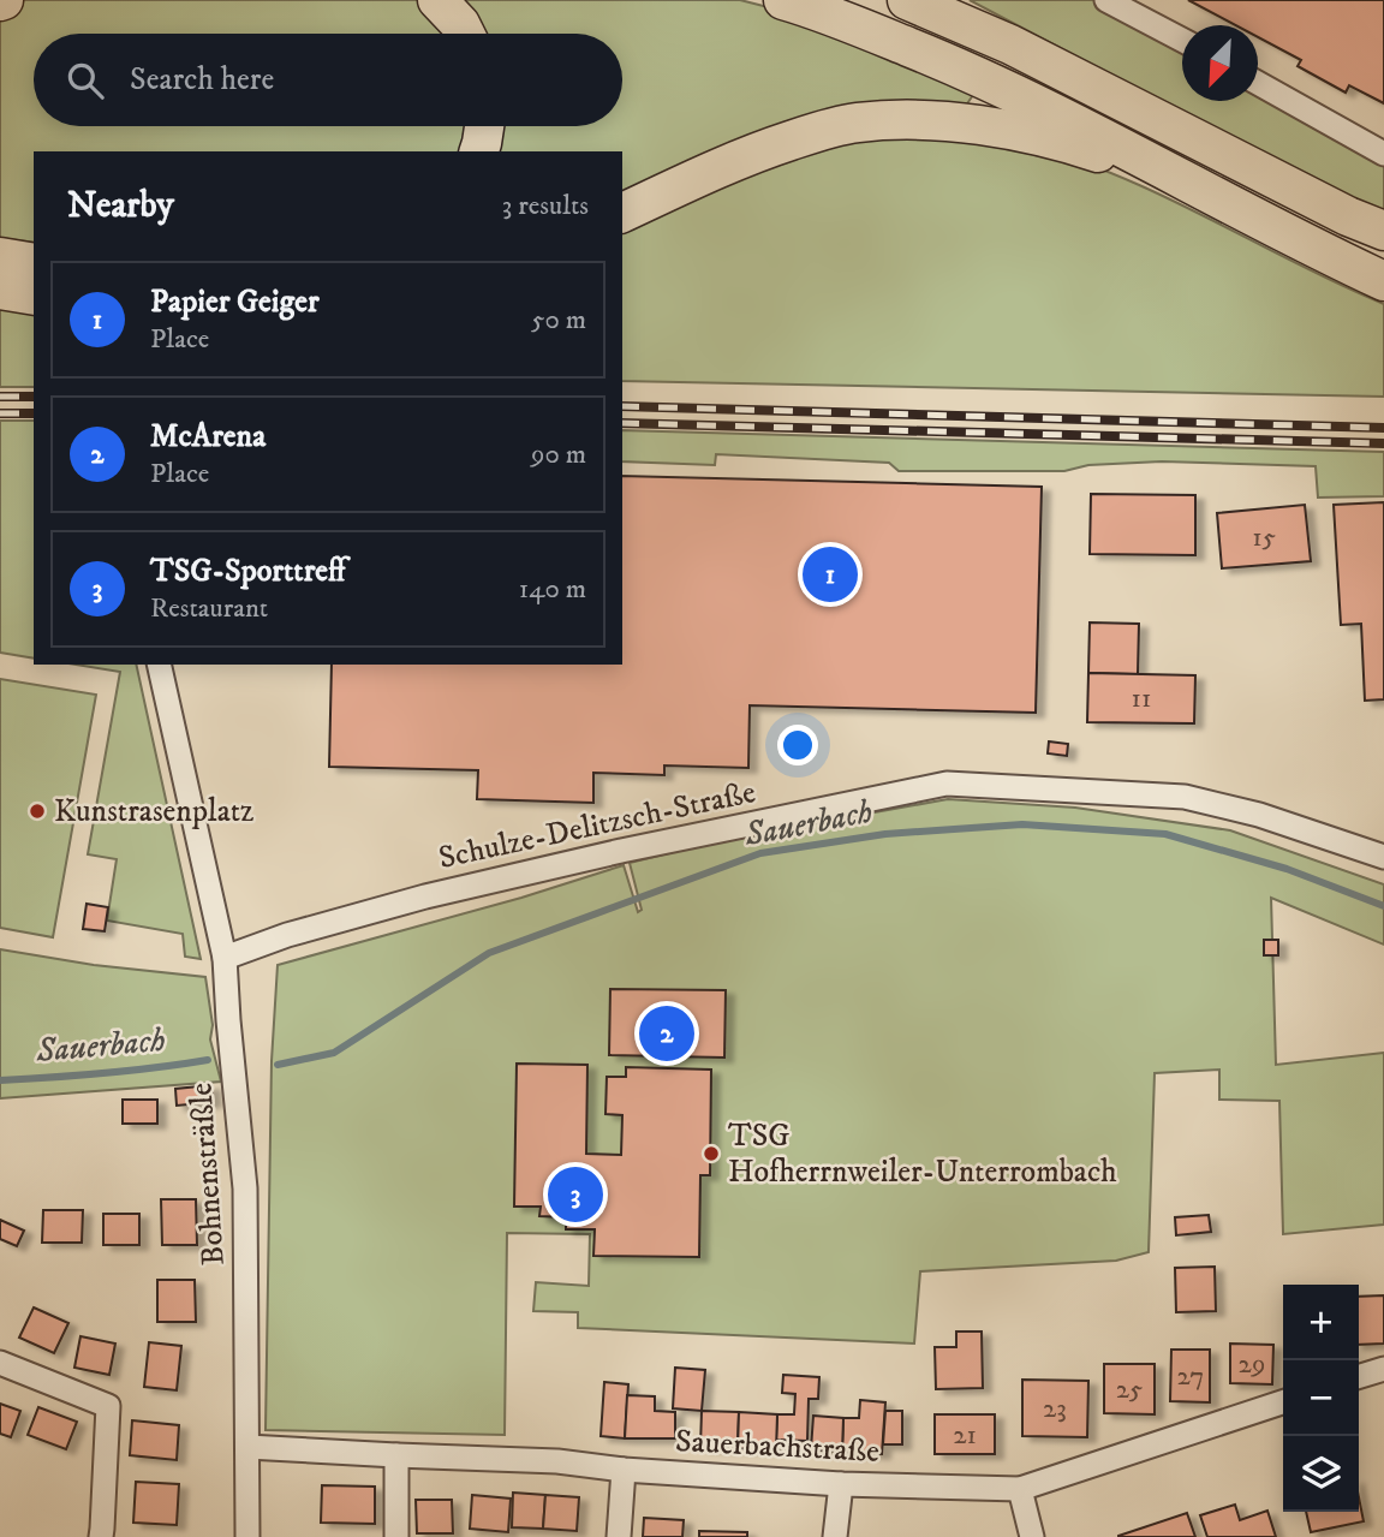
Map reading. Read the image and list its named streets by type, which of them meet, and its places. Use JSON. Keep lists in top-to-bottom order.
{
  "streets": {
    "street": ["Schulze-Delitzsch-Straße", "Bohnensträßle", "Sauerbachstraße"]
  },
  "crossings": [
    ["Schulze-Delitzsch-Straße", "Bohnensträßle"],
    ["Bohnensträßle", "Sauerbachstraße"]
  ],
  "water": ["Sauerbach"],
  "places": ["Kunstrasenplatz", "TSG Hofherrnweiler-Unterrombach"],
  "house_numbers": [
    "15",
    "11",
    "29",
    "27",
    "25",
    "23",
    "21"
  ],
  "north": "bottom left",
  "page": {
    "search": "Search here",
    "heading": ["Nearby", "3 results"],
    "list": [
      {
        "mark": "1",
        "name": "Papier Geiger",
        "note": "Place",
        "value": "50 m"
      },
      {
        "mark": "2",
        "name": "McArena",
        "note": "Place",
        "value": "90 m"
      },
      {
        "mark": "3",
        "name": "TSG-Sporttreff",
        "note": "Restaurant",
        "value": "140 m"
      }
    ],
    "pins": ["1", "2", "3"],
    "map_buttons": ["+", "−"]
  }
}
